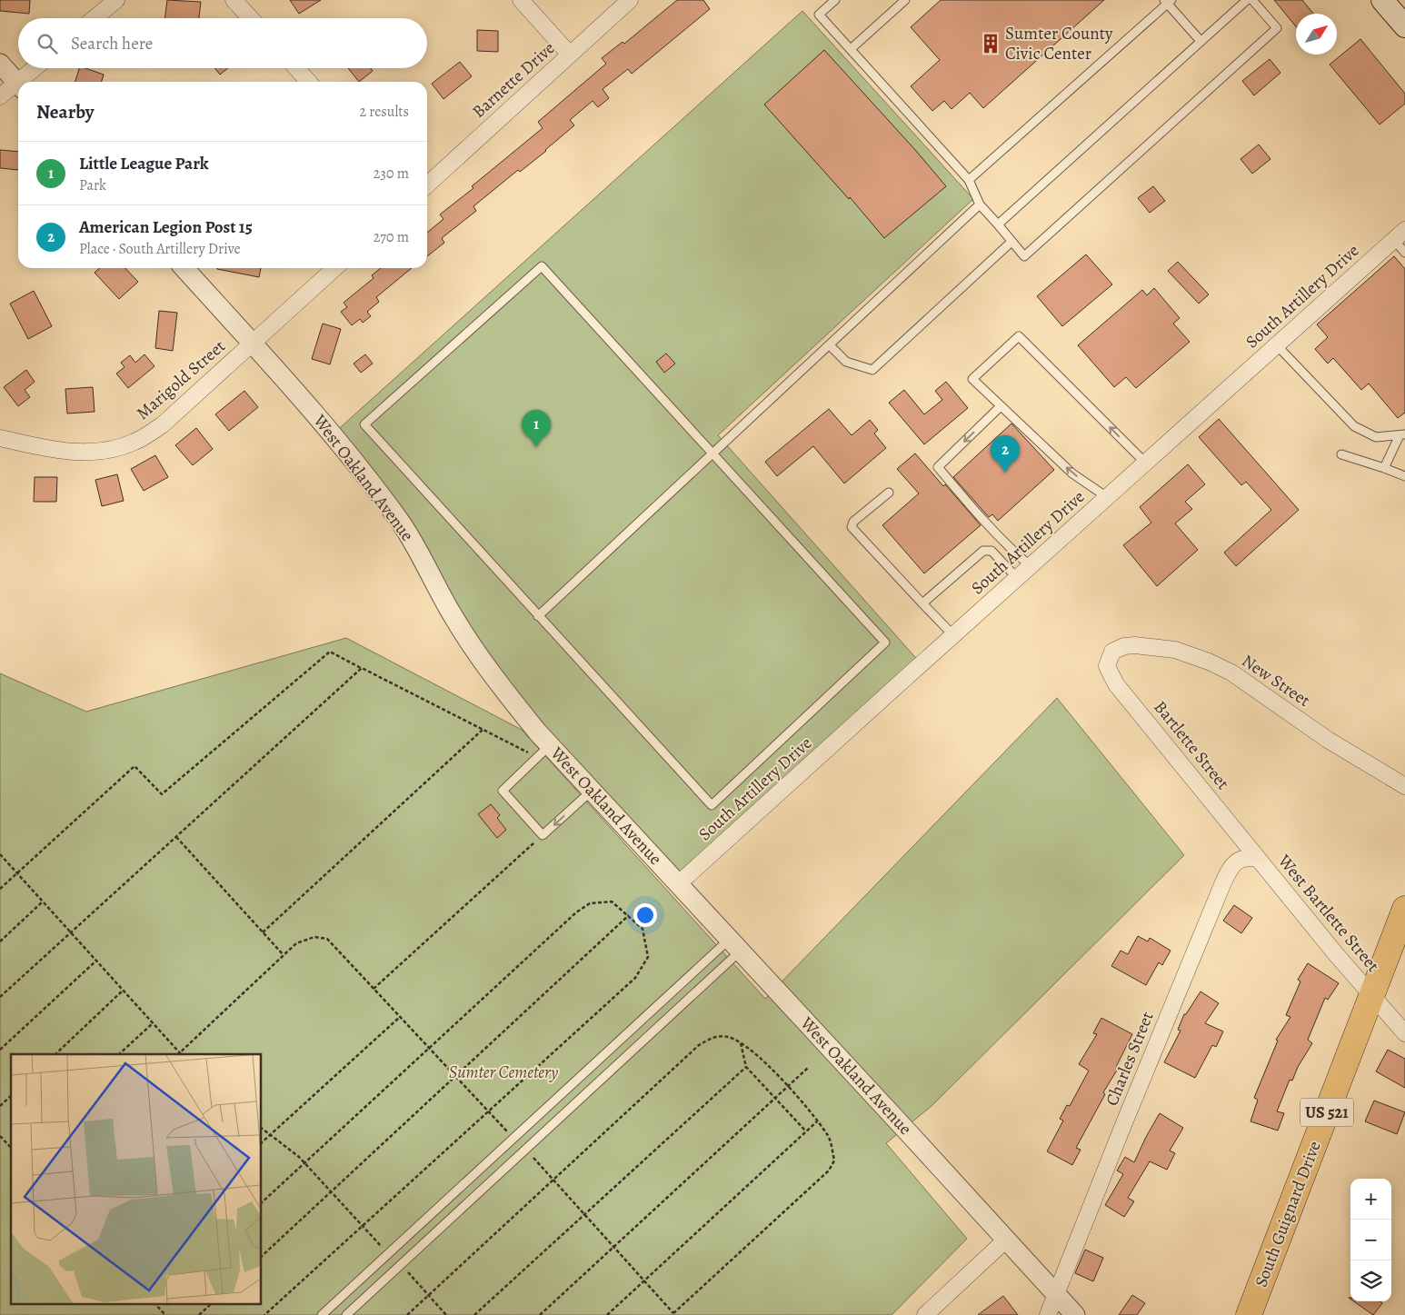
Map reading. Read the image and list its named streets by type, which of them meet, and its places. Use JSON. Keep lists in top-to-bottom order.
{
  "streets": {
    "highway": ["US 521", "South Guignard Drive"],
    "street": [
      "Barnette Drive",
      "South Artillery Drive",
      "Marigold Street",
      "West Oakland Avenue",
      "New Street",
      "Bartlette Street",
      "West Bartlette Street",
      "Charles Street"
    ]
  },
  "crossings": [
    ["South Artillery Drive", "West Oakland Avenue"],
    ["Marigold Street", "West Oakland Avenue"],
    ["West Oakland Avenue", "Charles Street"],
    ["New Street", "Bartlette Street"],
    ["Bartlette Street", "West Bartlette Street"],
    ["Bartlette Street", "Charles Street"],
    ["West Bartlette Street", "Charles Street"],
    ["West Bartlette Street", "South Guignard Drive"]
  ],
  "parks": ["Sumter Cemetery"],
  "places": {
    "building": ["Sumter County Civic Center"]
  },
  "north": "top right",
  "page": {
    "search": "Search here",
    "heading": ["Nearby", "2 results"],
    "list": [
      {
        "mark": "1",
        "name": "Little League Park",
        "note": "Park",
        "value": "230 m"
      },
      {
        "mark": "2",
        "name": "American Legion Post 15",
        "note": "Place · South Artillery Drive",
        "value": "270 m"
      }
    ],
    "pins": ["1", "2"],
    "map_buttons": ["+", "−"]
  }
}
